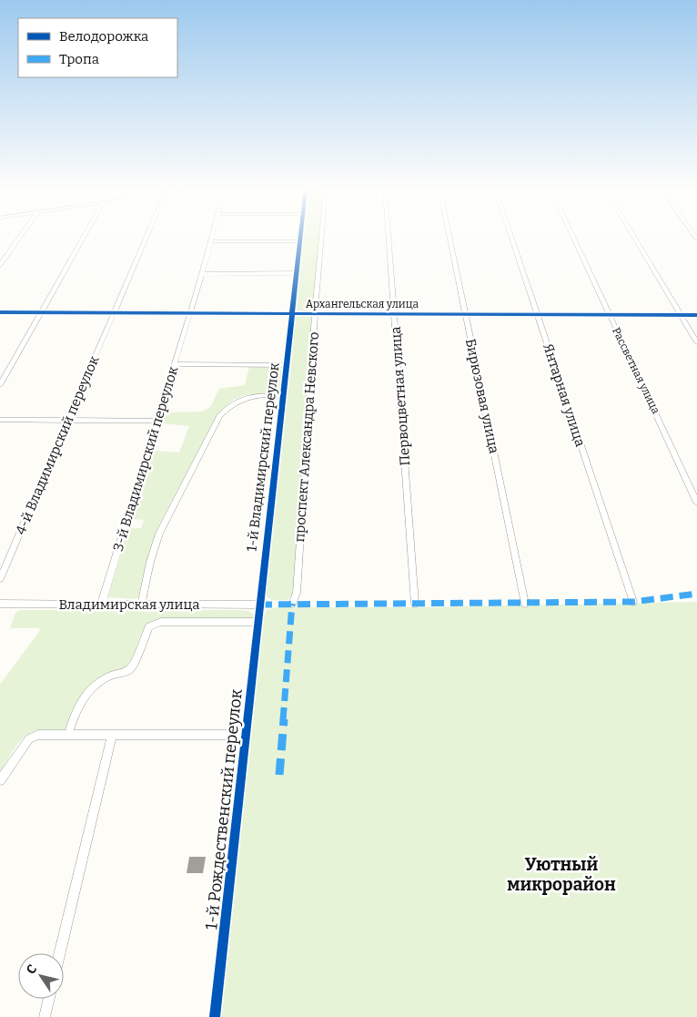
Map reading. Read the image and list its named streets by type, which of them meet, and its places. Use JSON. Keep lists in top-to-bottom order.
{
  "streets": {
    "street": [
      "Архангельская улица",
      "Рассветная улица",
      "Янтарная улица",
      "Первоцветная улица",
      "Бирюзовая улица",
      "проспект Александра Невского",
      "4-й Владимирский переулок",
      "1-й Владимирский переулок",
      "3-й Владимирский переулок",
      "Владимирская улица",
      "1-й Рождественский переулок"
    ]
  },
  "crossings": [
    ["Архангельская улица", "Рассветная улица"],
    ["Архангельская улица", "Янтарная улица"],
    ["Архангельская улица", "Первоцветная улица"],
    ["Архангельская улица", "Бирюзовая улица"],
    ["Архангельская улица", "проспект Александра Невского"],
    ["Архангельская улица", "4-й Владимирский переулок"],
    ["Архангельская улица", "1-й Владимирский переулок"],
    ["Архангельская улица", "3-й Владимирский переулок"],
    ["1-й Владимирский переулок", "Владимирская улица"],
    ["1-й Владимирский переулок", "1-й Рождественский переулок"],
    ["3-й Владимирский переулок", "Владимирская улица"],
    ["Владимирская улица", "1-й Рождественский переулок"]
  ],
  "districts": ["Уютный микрорайон"],
  "legend": ["Велодорожка", "Тропа"],
  "north": "top left"
}
